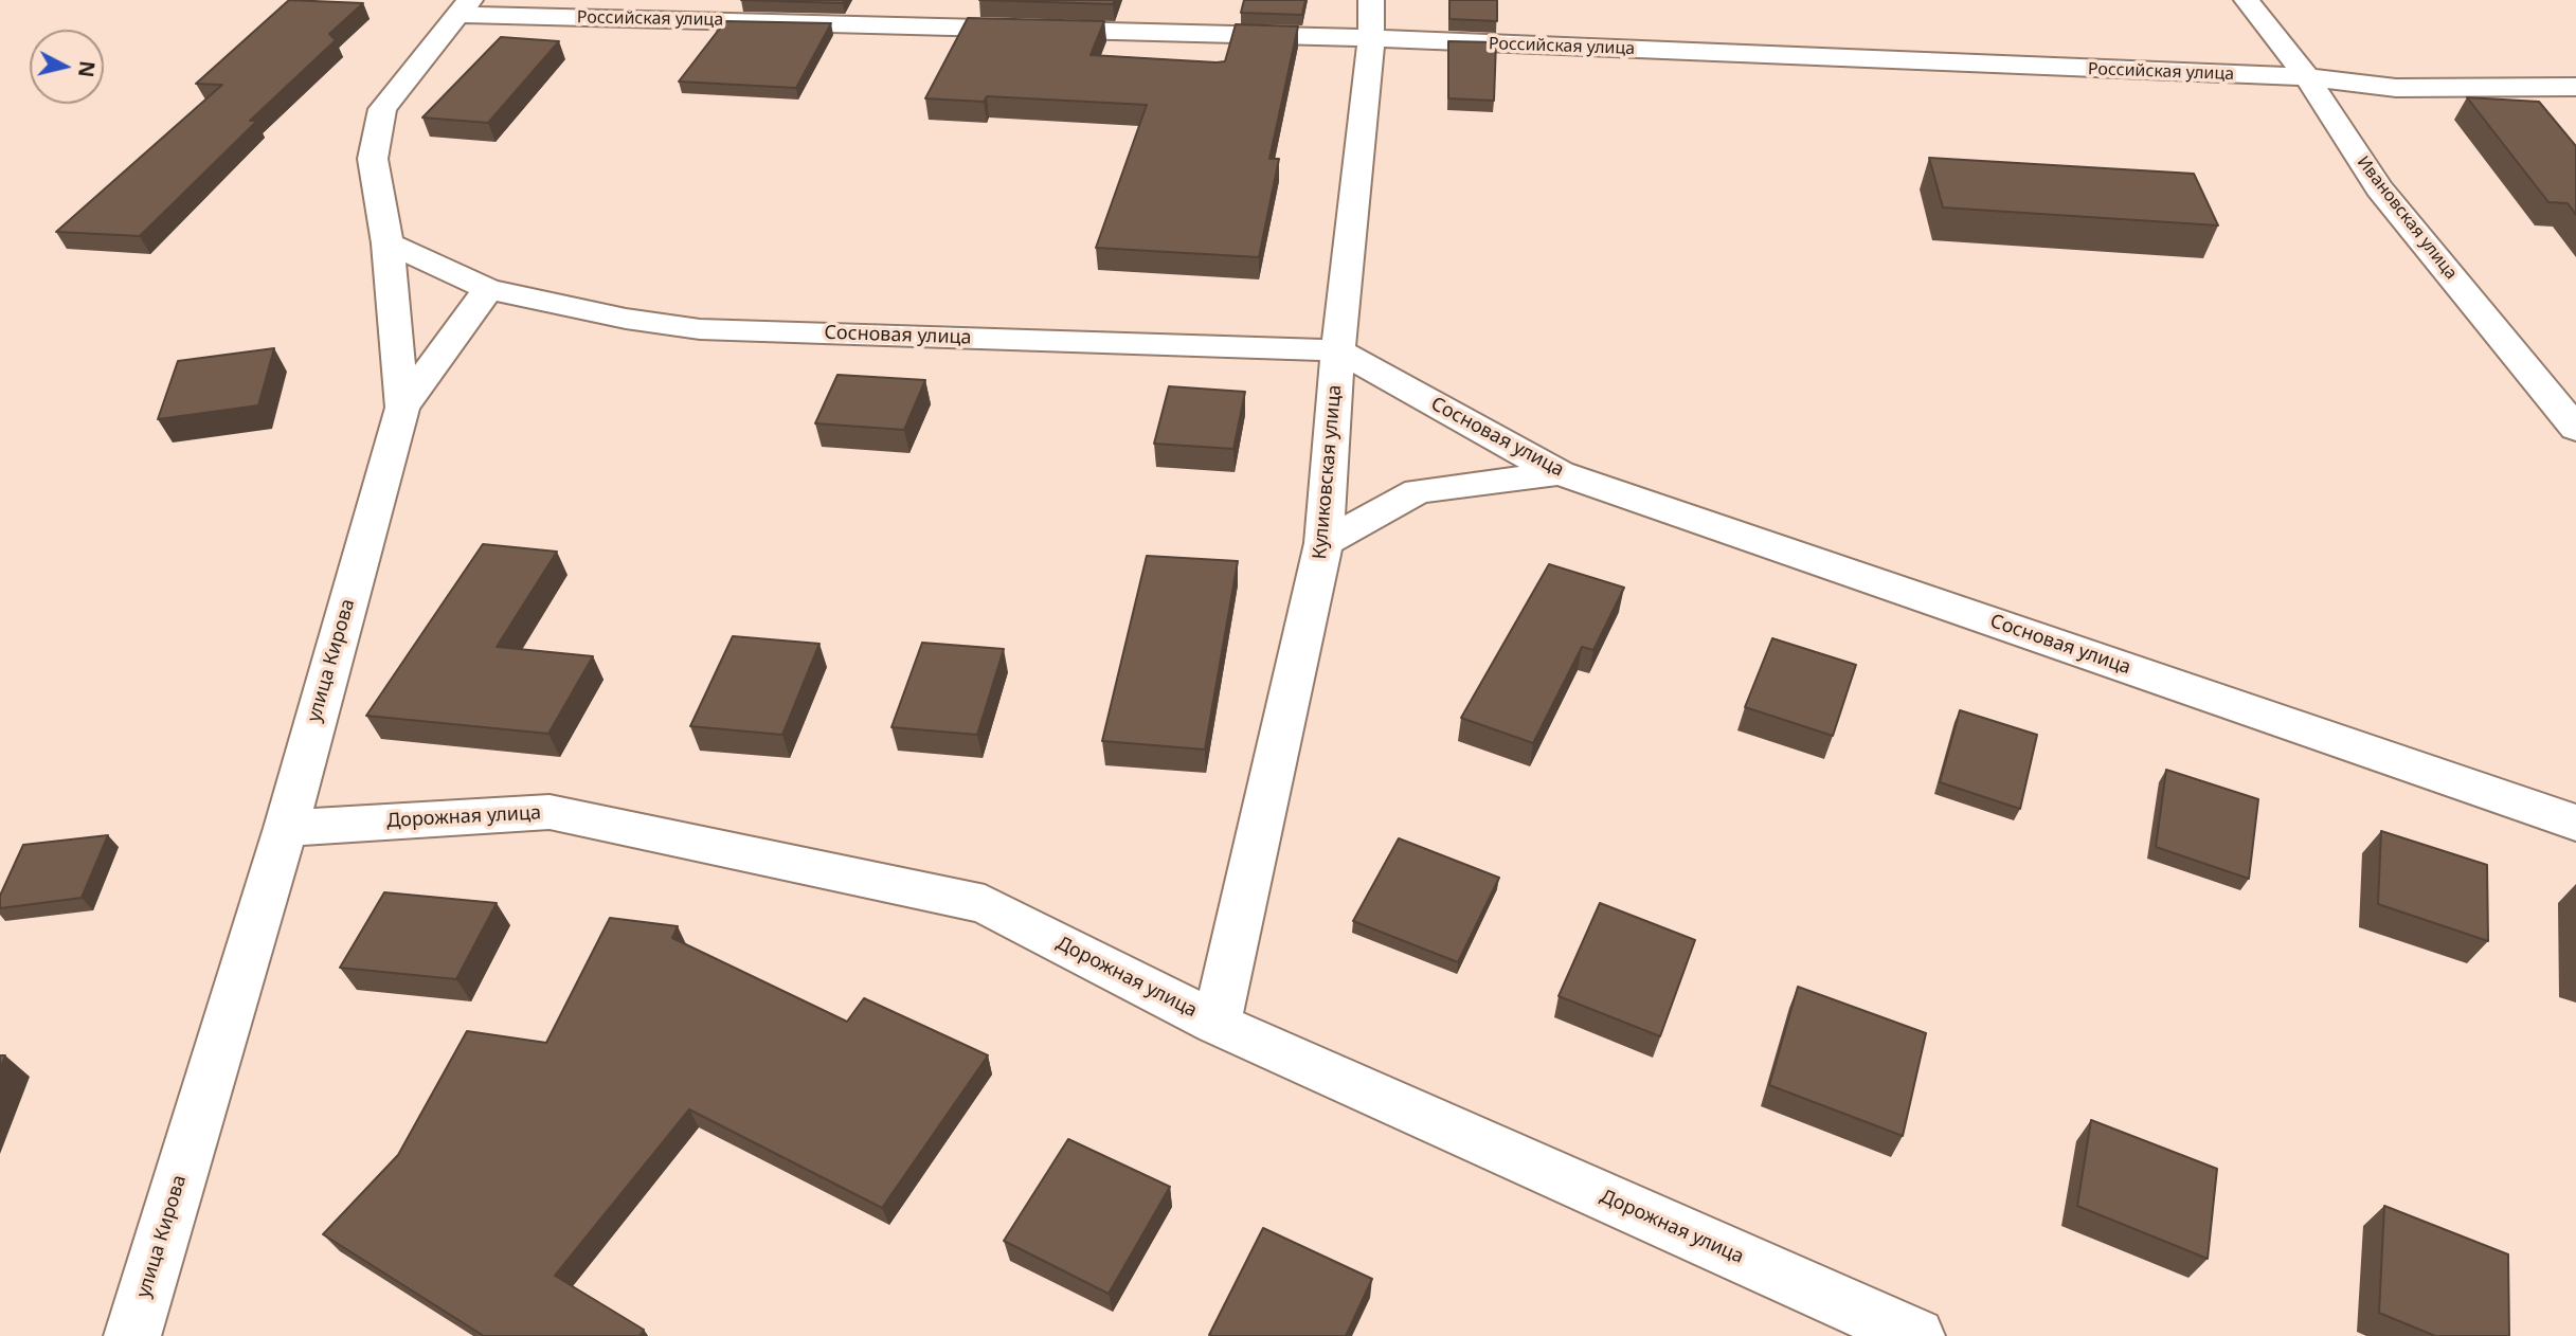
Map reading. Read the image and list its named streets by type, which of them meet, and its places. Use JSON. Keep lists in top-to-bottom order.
{
  "streets": {
    "street": [
      "Российская улица",
      "Ивановская улица",
      "Сосновая улица",
      "Куликовская улица",
      "улица Кирова",
      "Дорожная улица"
    ]
  },
  "crossings": [
    ["Российская улица", "Ивановская улица"],
    ["Российская улица", "Куликовская улица"],
    ["Российская улица", "улица Кирова"],
    ["Сосновая улица", "Куликовская улица"],
    ["Сосновая улица", "улица Кирова"],
    ["Куликовская улица", "Дорожная улица"],
    ["улица Кирова", "Дорожная улица"]
  ],
  "north": "right"
}
